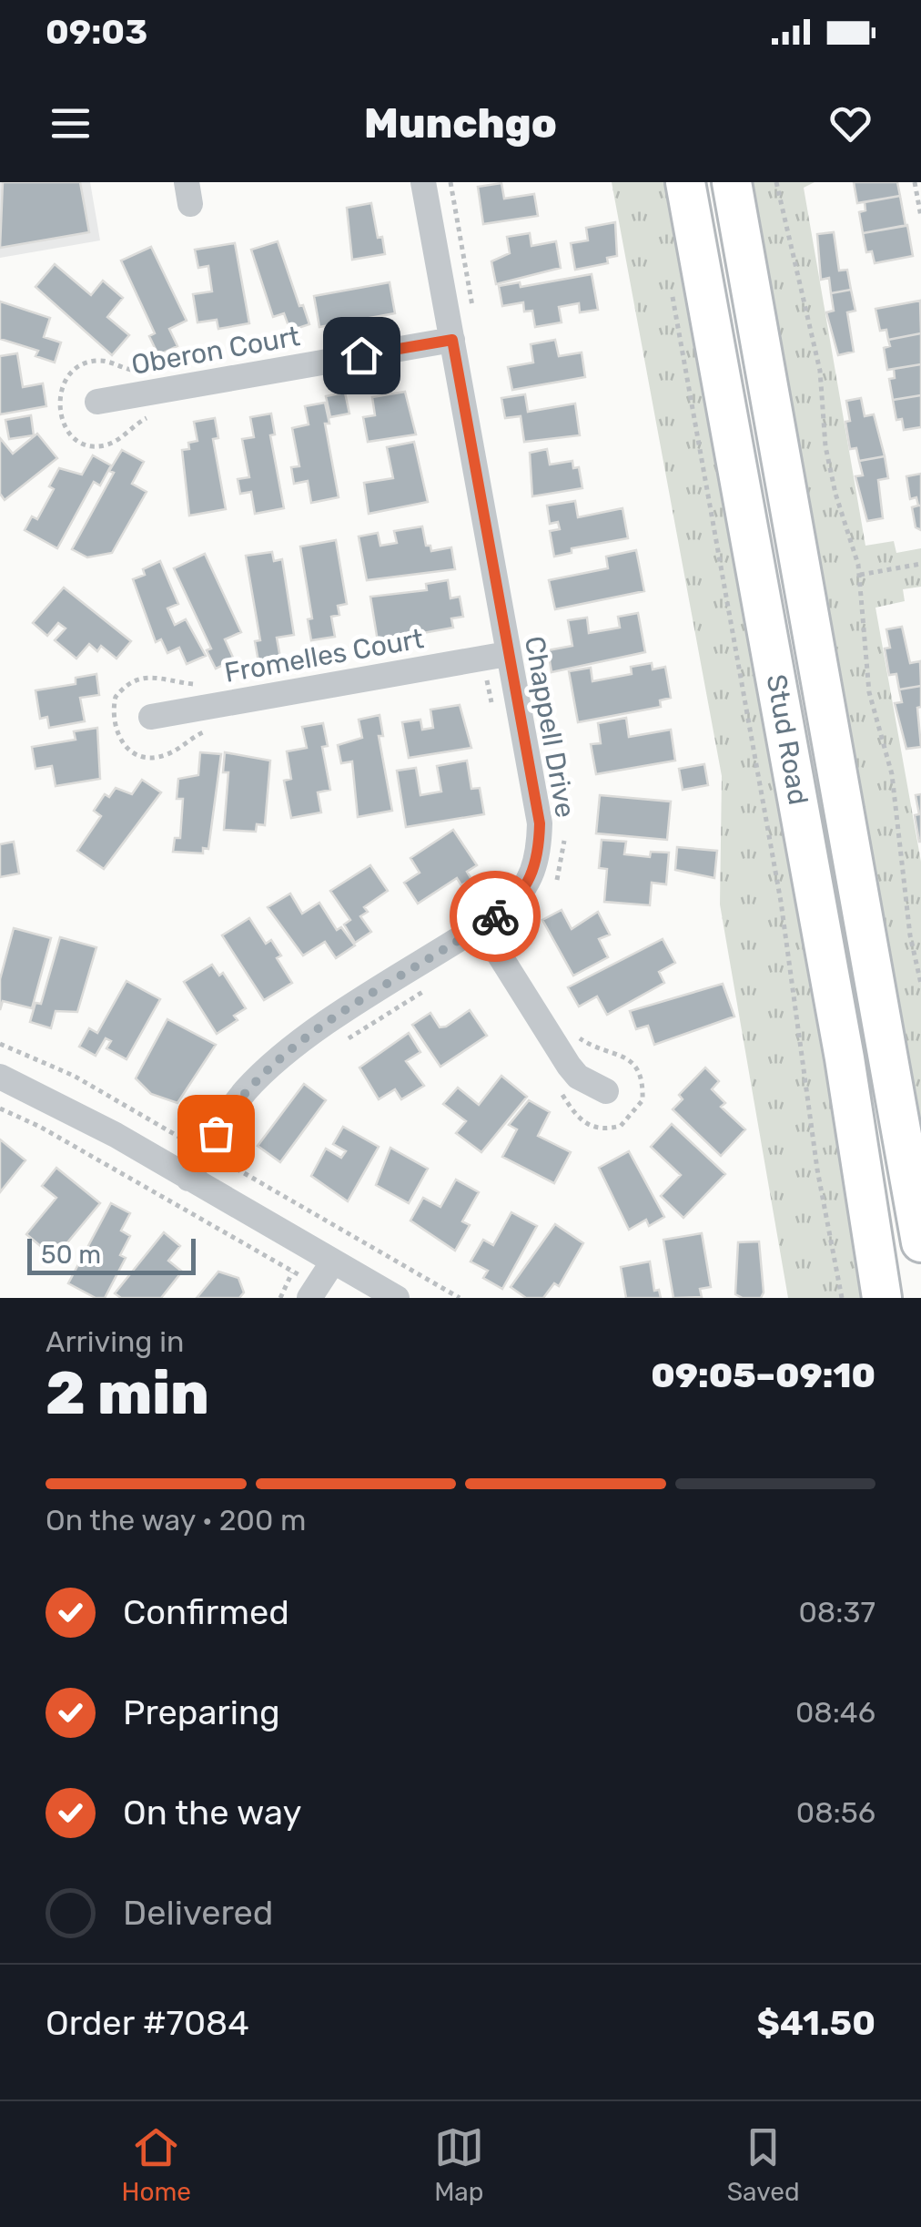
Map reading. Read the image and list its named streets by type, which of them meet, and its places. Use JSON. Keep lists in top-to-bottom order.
{
  "streets": {
    "highway": ["Stud Road"],
    "street": ["Oberon Court", "Fromelles Court", "Chappell Drive"]
  },
  "crossings": [
    ["Oberon Court", "Chappell Drive"],
    ["Fromelles Court", "Chappell Drive"]
  ],
  "scale_bar": "50 m",
  "page": {
    "status": "09:03",
    "header": "Munchgo",
    "scale": "50 m",
    "heading": ["2 min", "Arriving in", "09:05–09:10"],
    "panel": ["Order #7084", "$41.50"],
    "bar": "On the way · 200 m",
    "list": [
      ["Confirmed", "08:37"],
      ["Preparing", "08:46"],
      ["On the way", "08:56"],
      "Delivered"
    ],
    "tabs": ["Home", "Map", "Saved"]
  }
}
